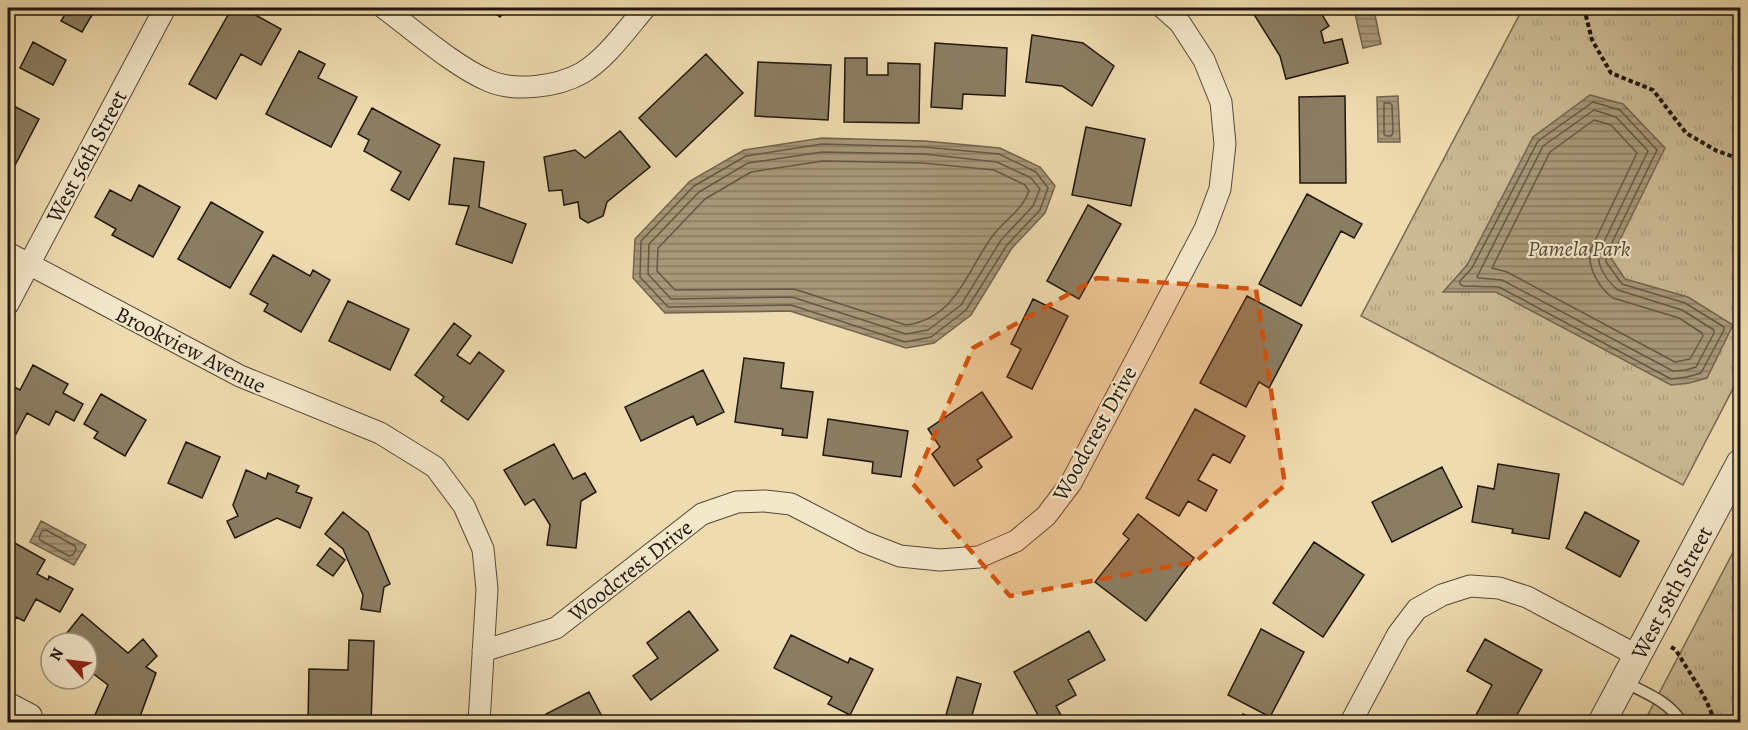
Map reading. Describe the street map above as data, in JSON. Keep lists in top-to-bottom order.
{
  "streets": {
    "street": [
      "West 56th Street",
      "Brookview Avenue",
      "Woodcrest Drive",
      "West 58th Street"
    ]
  },
  "crossings": [
    ["West 56th Street", "Brookview Avenue"],
    ["Brookview Avenue", "Woodcrest Drive"]
  ],
  "parks": ["Pamela Park"],
  "north": "top left"
}
